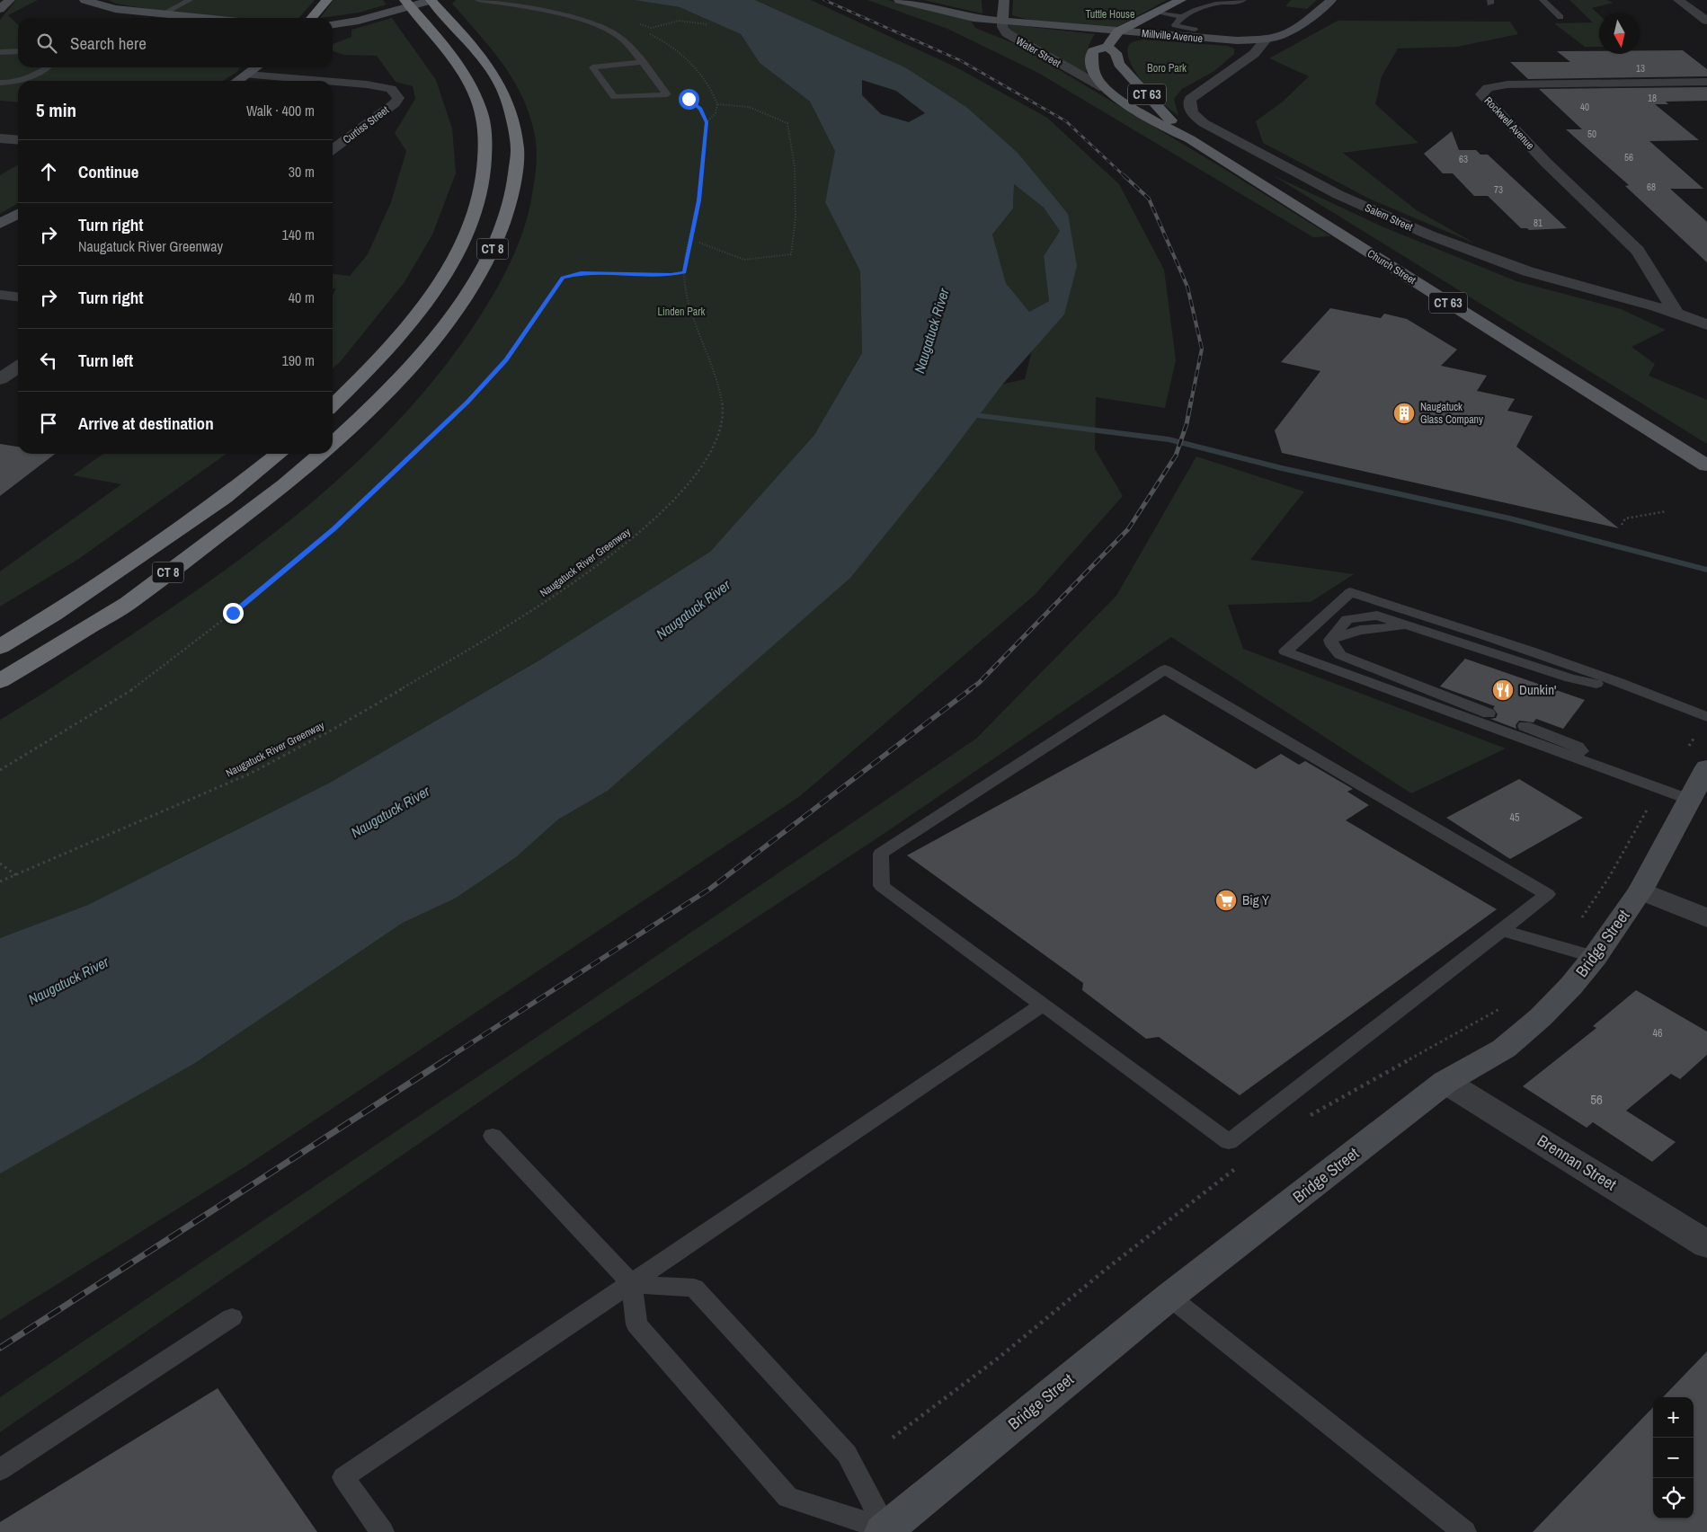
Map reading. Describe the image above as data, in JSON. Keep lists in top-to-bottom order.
{
  "streets": {
    "highway": ["CT 8"],
    "main road": [
      "Millville Avenue",
      "CT 63",
      "Church Street",
      "Bridge Street"
    ],
    "street": [
      "Water Street",
      "Rockwell Avenue",
      "Curtiss Street",
      "Salem Street",
      "Brennan Street"
    ],
    "path": ["Naugatuck River Greenway"]
  },
  "crossings": [
    ["Millville Avenue", "Water Street"],
    ["Millville Avenue", "Salem Street"],
    ["Water Street", "Church Street"],
    ["Rockwell Avenue", "Salem Street"],
    ["Bridge Street", "Brennan Street"]
  ],
  "water": ["Naugatuck River"],
  "parks": ["Tuttle House", "Boro Park", "Linden Park"],
  "places": {
    "building": ["Naugatuck Glass Company"],
    "restaurant": ["Dunkin'"],
    "supermarket": ["Big Y"]
  },
  "house_numbers": [
    "13",
    "18",
    "40",
    "50",
    "56",
    "63",
    "68",
    "73",
    "81",
    "45",
    "46",
    "56"
  ],
  "north": "bottom",
  "page": {
    "search": "Search here",
    "heading": ["5 min", "Walk · 400 m"],
    "list": [
      ["Continue", "30 m"],
      ["Turn right", "Naugatuck River Greenway", "140 m"],
      ["Turn right", "40 m"],
      ["Turn left", "190 m"],
      "Arrive at destination"
    ],
    "map_buttons": ["+", "−"]
  }
}
